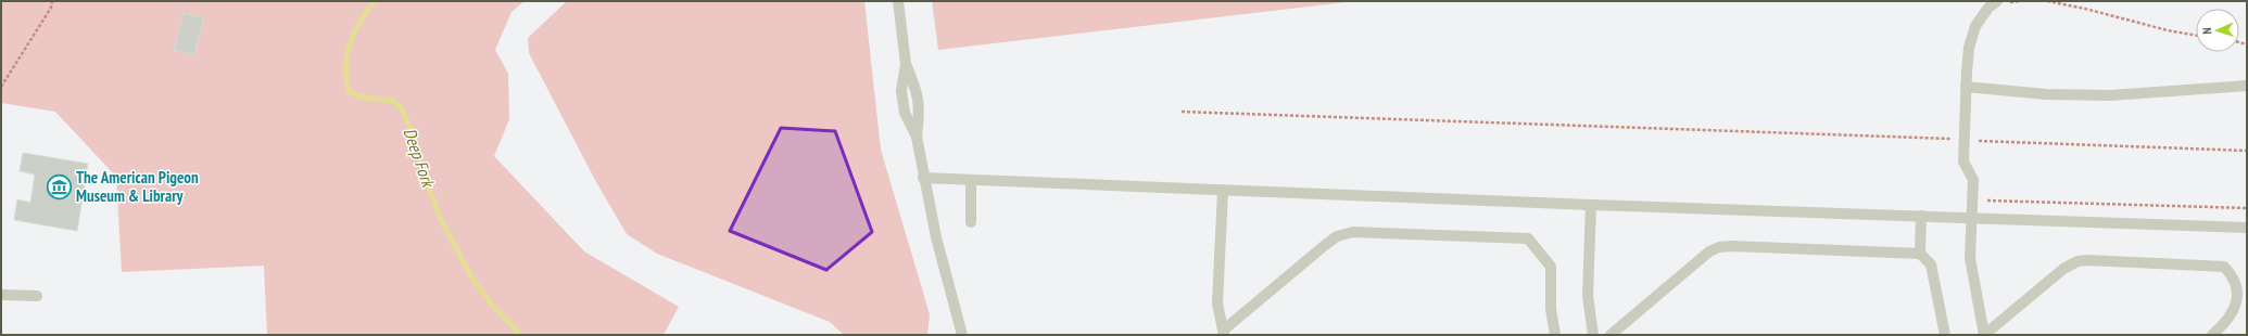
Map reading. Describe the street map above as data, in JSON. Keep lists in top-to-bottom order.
{
  "water": ["Deep Fork"],
  "places": {
    "museum": ["The American Pigeon Museum & Library"]
  },
  "north": "left"
}
